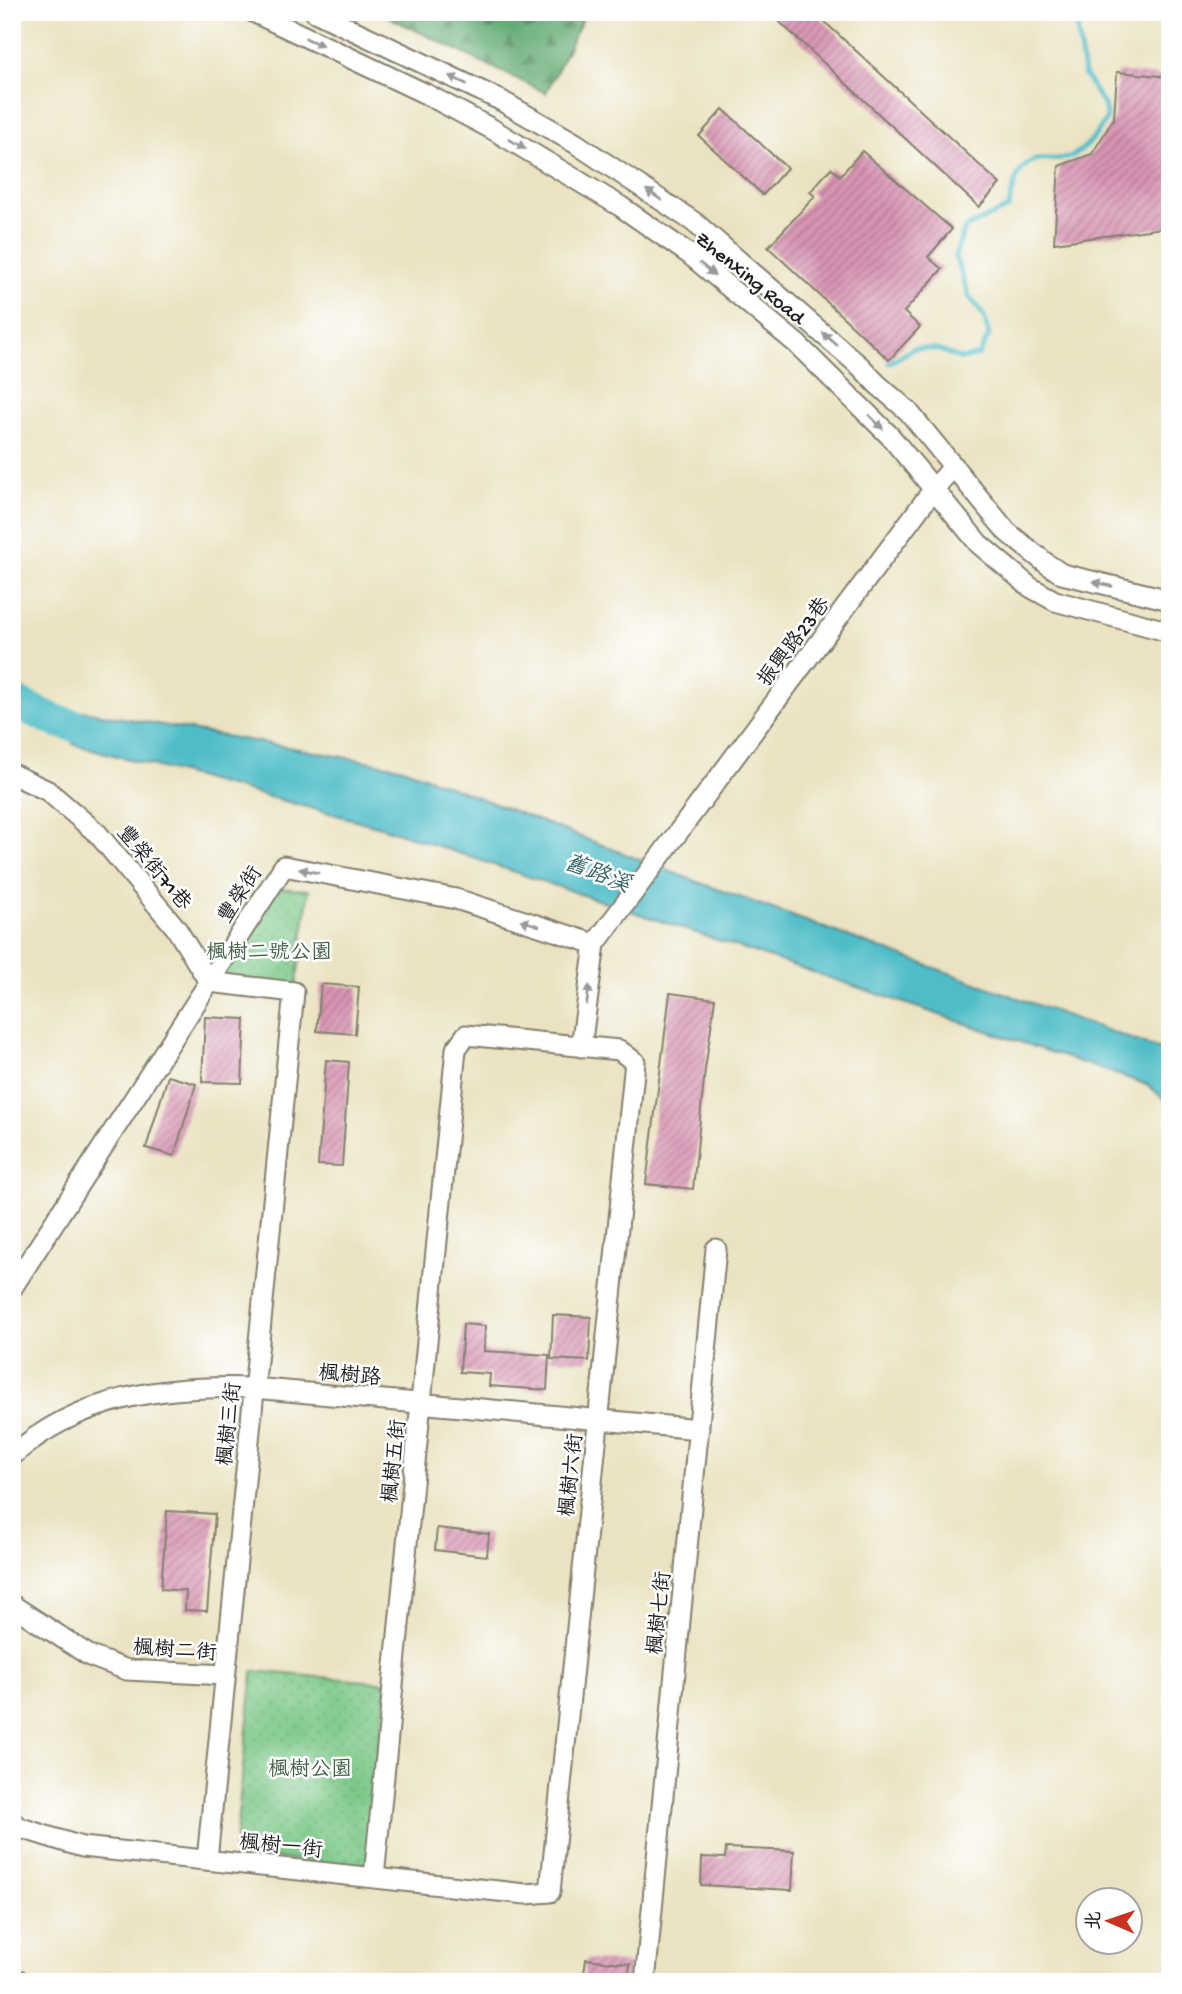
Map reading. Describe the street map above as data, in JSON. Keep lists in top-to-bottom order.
{
  "streets": {
    "street": [
      "Zhenxing Road",
      "振興路23巷",
      "豐榮街71巷",
      "豐榮街",
      "楓樹路",
      "楓樹三街",
      "楓樹五街",
      "楓樹六街",
      "楓樹七街",
      "楓樹二街",
      "楓樹一街"
    ]
  },
  "crossings": [
    ["Zhenxing Road", "振興路23巷"],
    ["振興路23巷", "豐榮街"],
    ["豐榮街71巷", "豐榮街"],
    ["豐榮街71巷", "楓樹三街"],
    ["豐榮街", "楓樹三街"],
    ["楓樹路", "楓樹三街"],
    ["楓樹路", "楓樹五街"],
    ["楓樹路", "楓樹六街"],
    ["楓樹路", "楓樹七街"],
    ["楓樹三街", "楓樹二街"],
    ["楓樹三街", "楓樹一街"],
    ["楓樹五街", "楓樹六街"],
    ["楓樹五街", "楓樹一街"],
    ["楓樹六街", "楓樹一街"]
  ],
  "one_way": ["豐榮街"],
  "water": ["舊路溪"],
  "parks": ["楓樹二號公園", "楓樹公園"],
  "north": "left"
}
